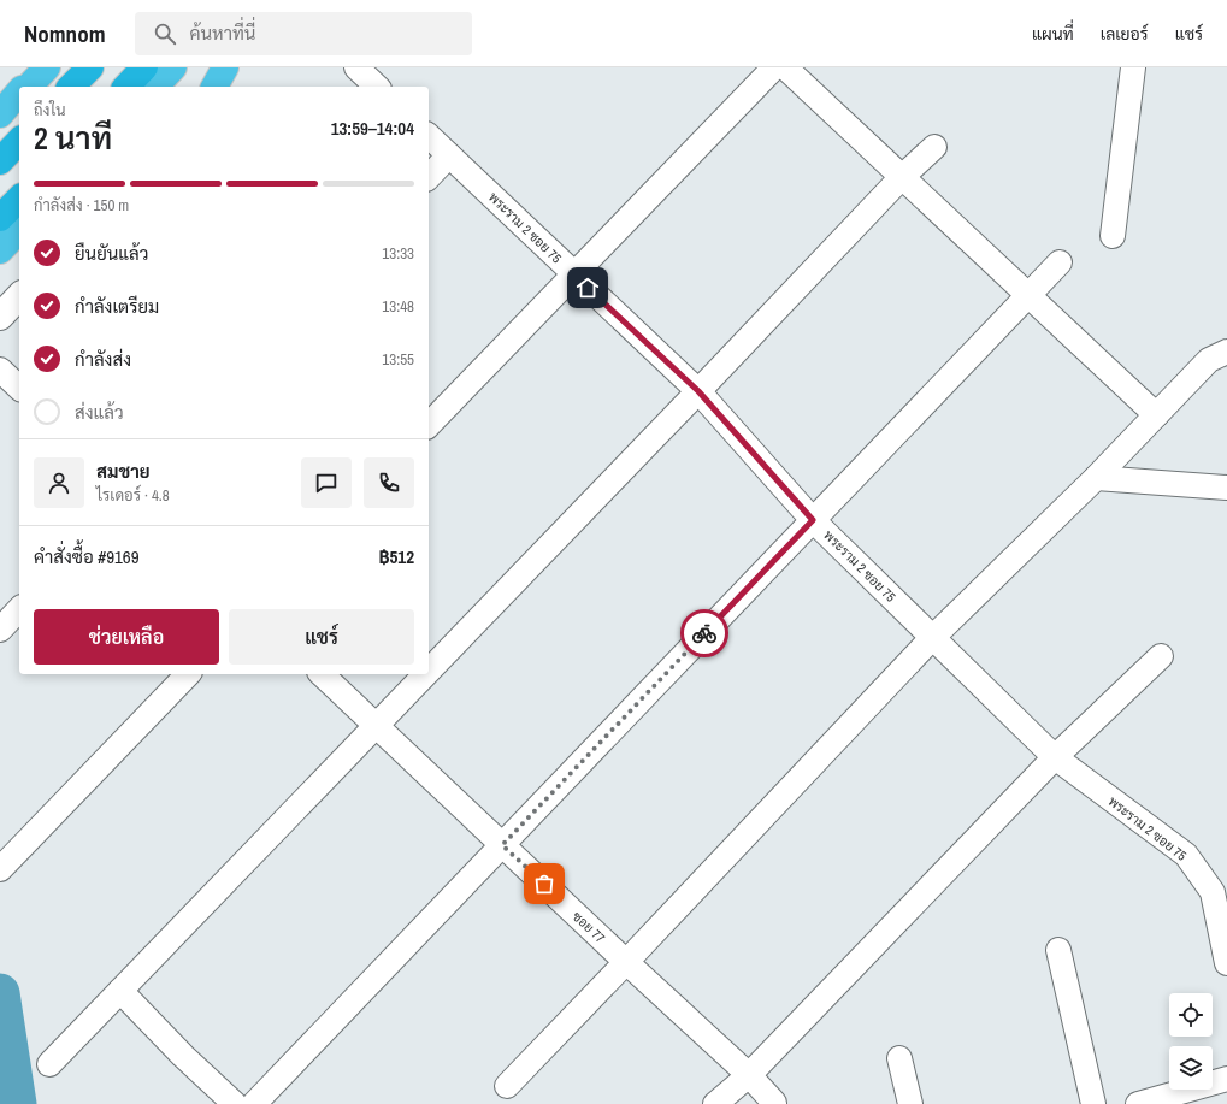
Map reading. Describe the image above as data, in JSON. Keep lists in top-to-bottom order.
{
  "streets": {
    "street": ["พระราม 2 ซอย 75", "ซอย 77"]
  },
  "page": {
    "header": "Nomnom",
    "search": "ค้นหาที่นี่",
    "nav": ["แผนที่", "เลเยอร์", "แชร์"],
    "heading": ["2 นาที", "ถึงใน", "13:59–14:04"],
    "panel": [
      "สมชาย",
      "ไรเดอร์ · 4.8",
      "คำสั่งซื้อ #9169",
      "฿512"
    ],
    "bar": "กำลังส่ง · 150 m",
    "list": [
      ["ยืนยันแล้ว", "13:33"],
      ["กำลังเตรียม", "13:48"],
      ["กำลังส่ง", "13:55"],
      "ส่งแล้ว"
    ],
    "buttons": ["ช่วยเหลือ", "แชร์"]
  }
}
